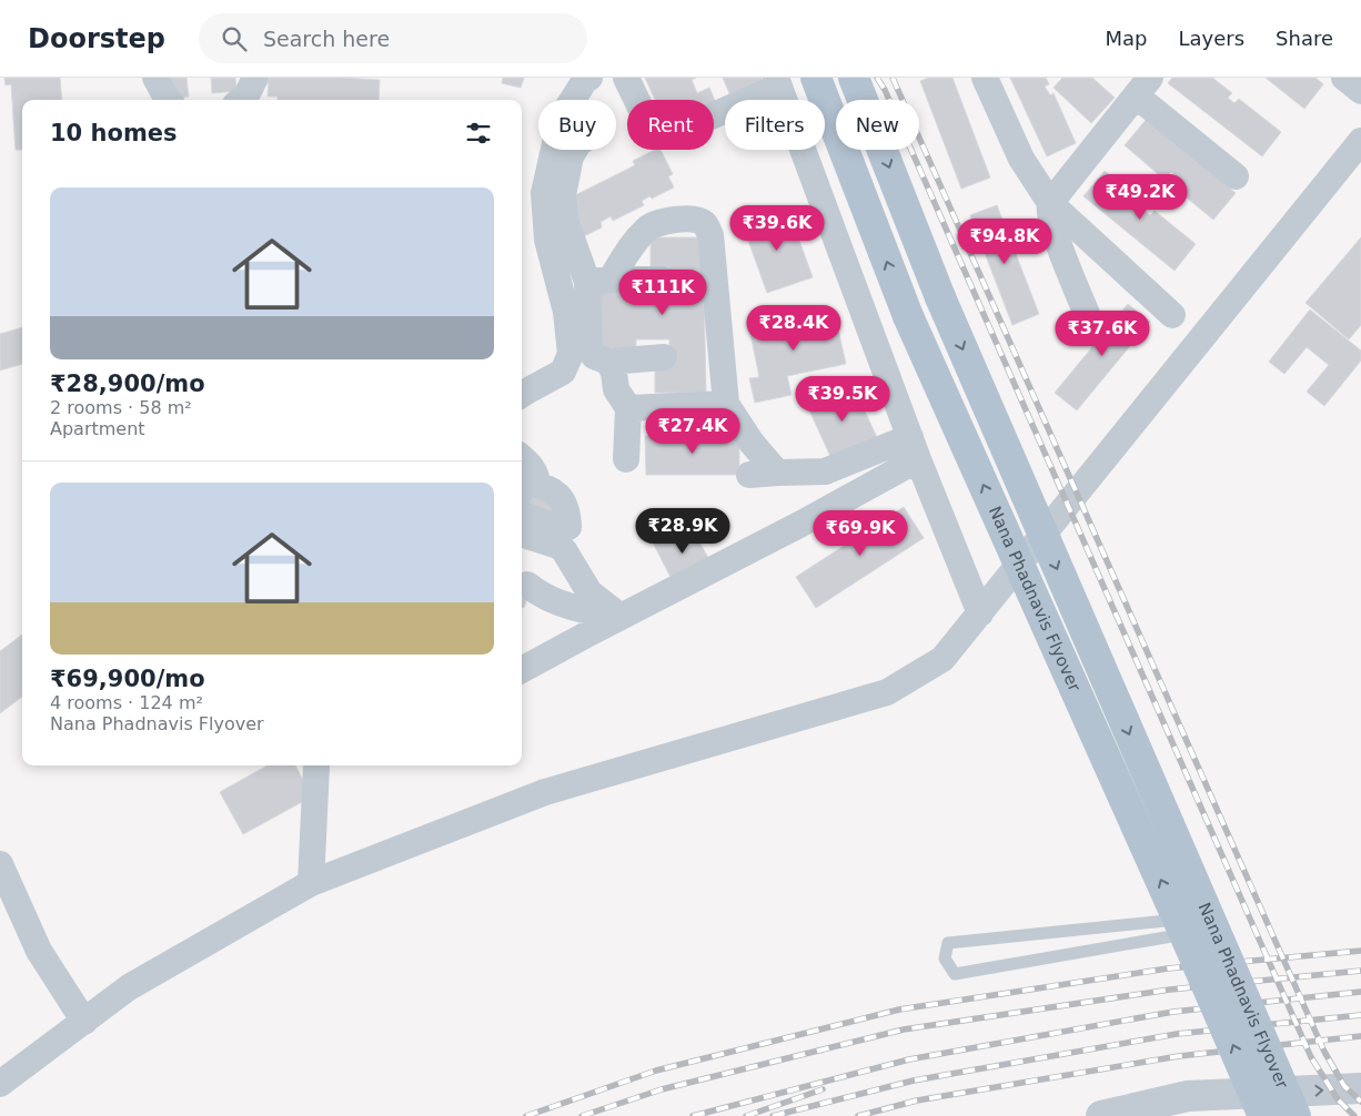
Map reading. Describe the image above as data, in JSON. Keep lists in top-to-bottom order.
{
  "streets": {
    "main road": ["Nana Phadnavis Flyover"]
  },
  "page": {
    "header": "Doorstep",
    "search": "Search here",
    "nav": ["Map", "Layers", "Share"],
    "chip": [
      "Buy",
      "Rent",
      "Filters",
      "New"
    ],
    "heading": "10 homes",
    "list": [
      {
        "name": "₹28,900/mo",
        "note": "2 rooms · 58 m² · Apartment"
      },
      {
        "name": "₹69,900/mo",
        "note": "4 rooms · 124 m² · Nana Phadnavis Flyover"
      }
    ],
    "price": [
      "₹49.2K",
      "₹39.6K",
      "₹94.8K",
      "₹111K",
      "₹28.4K",
      "₹37.6K",
      "₹39.5K",
      "₹27.4K",
      "₹28.9K",
      "₹69.9K"
    ]
  }
}
